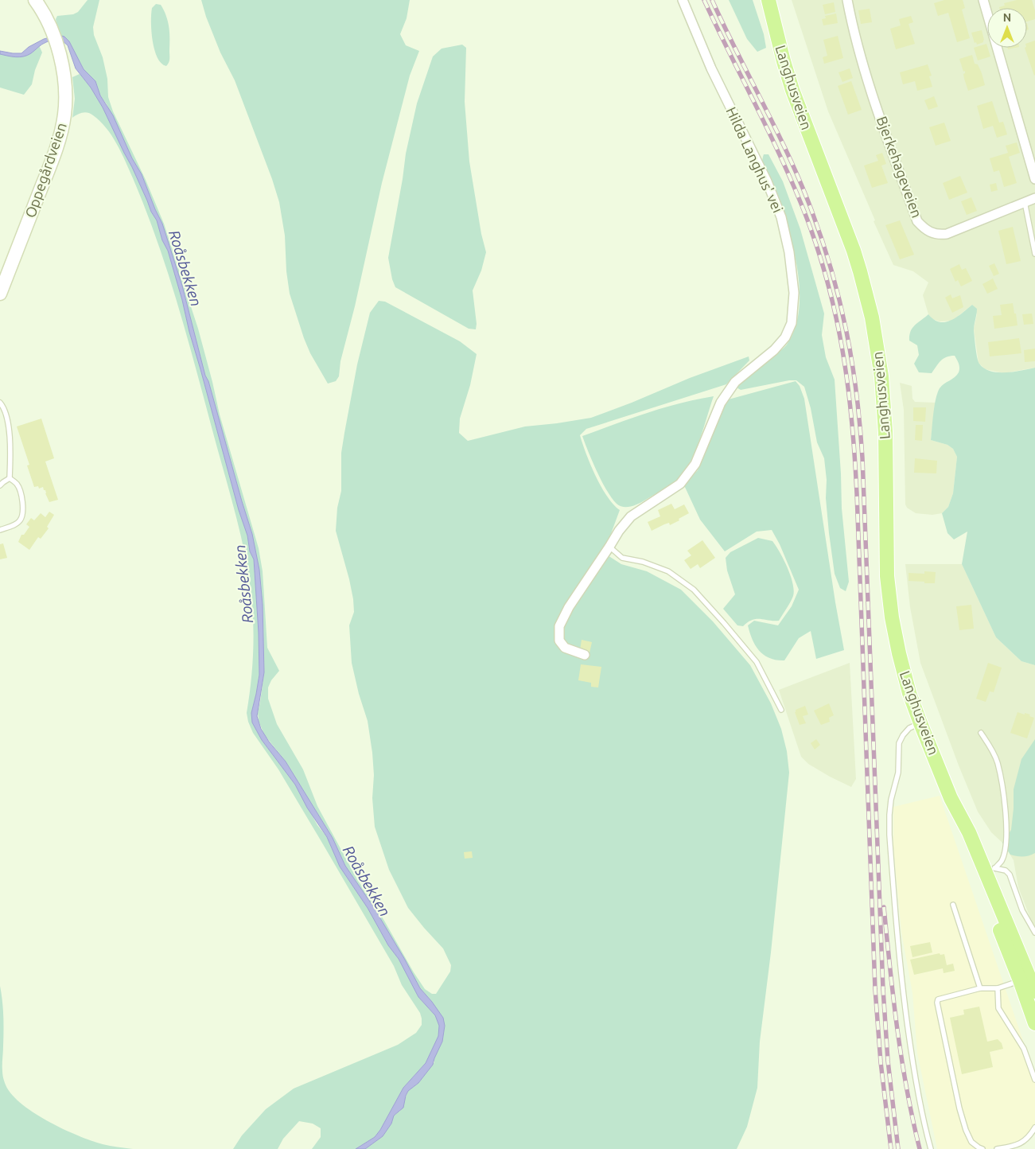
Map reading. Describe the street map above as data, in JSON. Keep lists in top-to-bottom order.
{
  "streets": {
    "main road": ["Langhusveien", "Oppegårdveien"],
    "street": ["Hilda Langhus' vei", "Bjerkehageveien"]
  },
  "water": ["Roåsbekken"],
  "north": "top"
}
